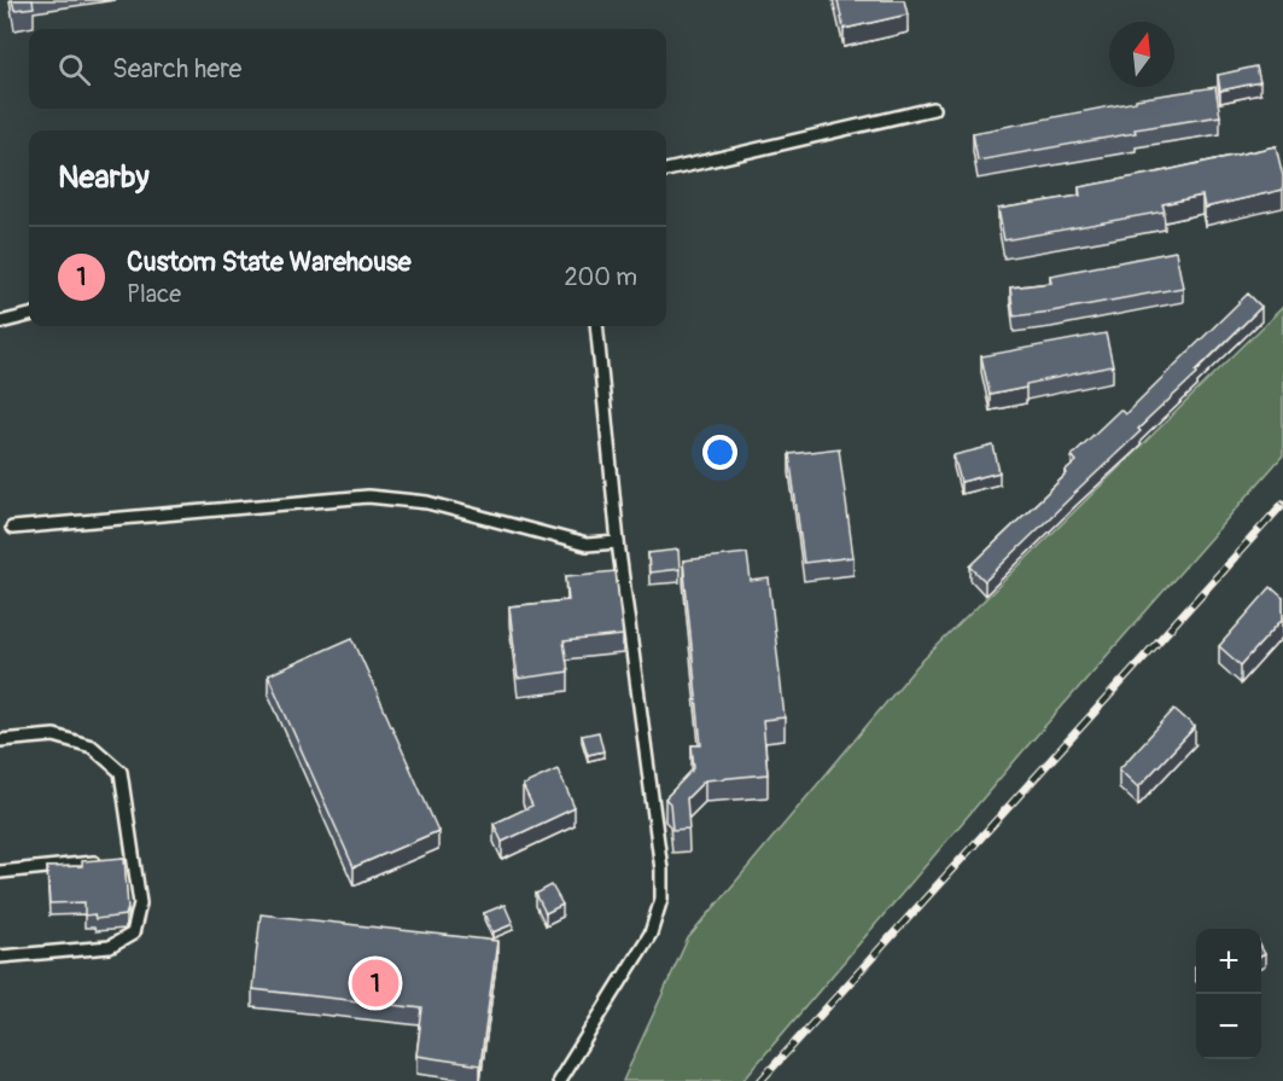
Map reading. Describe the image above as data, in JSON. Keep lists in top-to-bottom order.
{
  "north": "top",
  "page": {
    "search": "Search here",
    "heading": "Nearby",
    "list": [
      {
        "mark": "1",
        "name": "Custom State Warehouse",
        "note": "Place",
        "value": "200 m"
      }
    ],
    "map_buttons": ["+", "−"],
    "pins": "1"
  }
}
